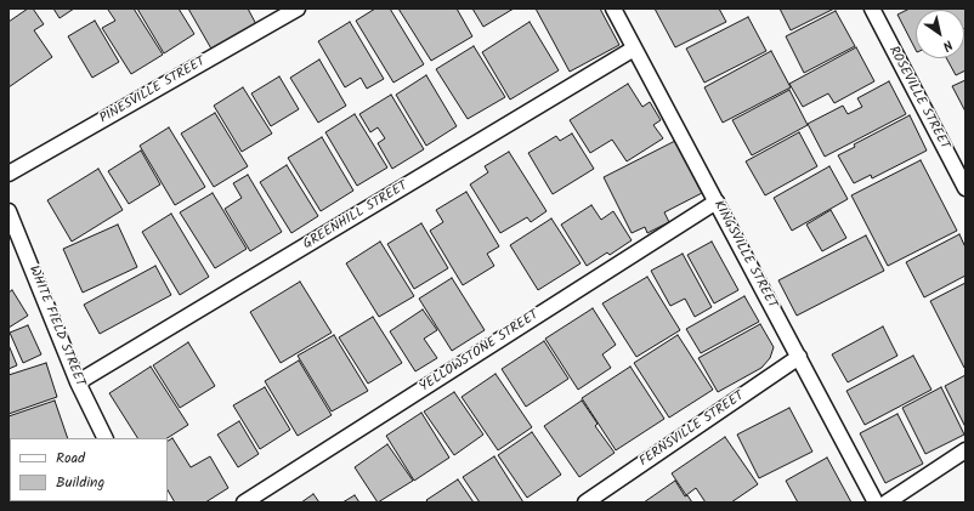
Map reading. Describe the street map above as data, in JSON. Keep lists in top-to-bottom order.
{
  "streets": {
    "street": [
      "PINESVILLE STREET",
      "ROSEVILLE STREET",
      "GREENHILL STREET",
      "KINGSVILLE STREET",
      "WHITE FIELD STREET",
      "YELLOWSTONE STREET",
      "FERNSVILLE STREET"
    ]
  },
  "crossings": [
    ["GREENHILL STREET", "KINGSVILLE STREET"],
    ["GREENHILL STREET", "WHITE FIELD STREET"],
    ["KINGSVILLE STREET", "YELLOWSTONE STREET"],
    ["KINGSVILLE STREET", "FERNSVILLE STREET"]
  ],
  "legend": ["Road", "Building"],
  "north": "bottom right"
}
